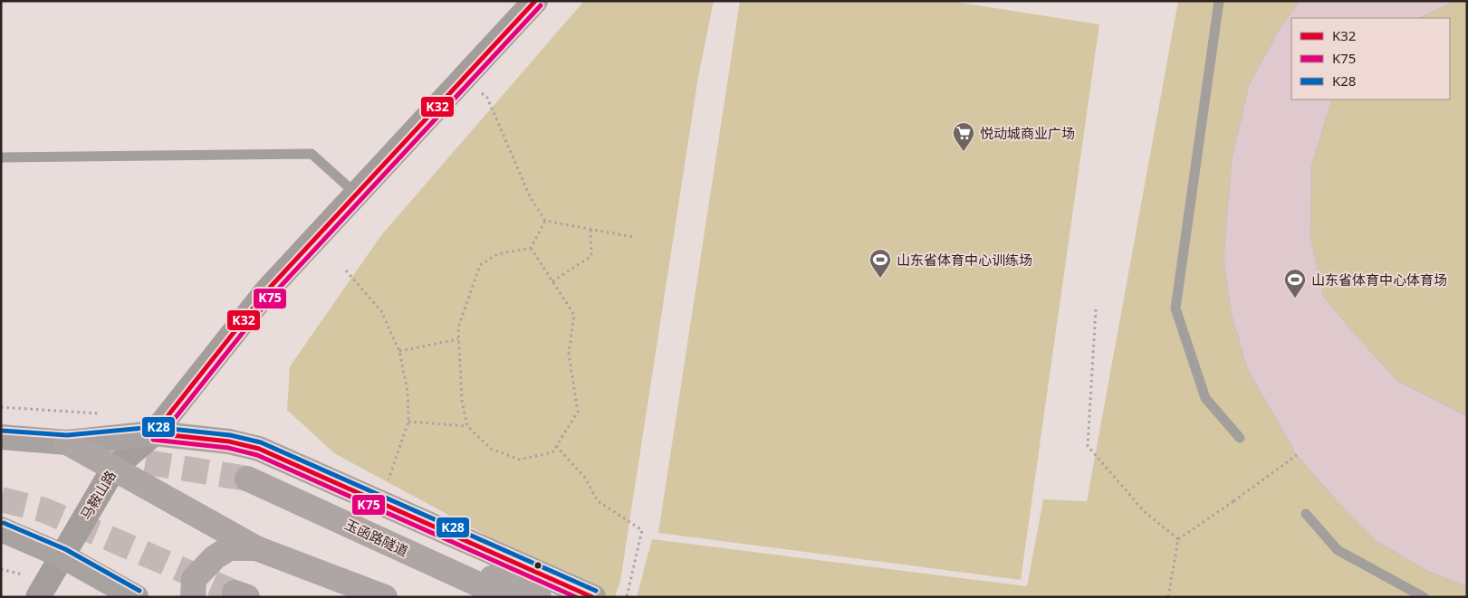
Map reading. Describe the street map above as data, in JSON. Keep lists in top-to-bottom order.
{
  "streets": {
    "highway": ["玉函路隧道"],
    "main road": ["马鞍山路"]
  },
  "places": {
    "supermarket": ["悦动城商业广场"],
    "sports": ["山东省体育中心训练场", "山东省体育中心体育场"]
  },
  "lines": ["transit line K32", "transit line K75", "transit line K28"],
  "legend": ["K32", "K75", "K28"]
}
